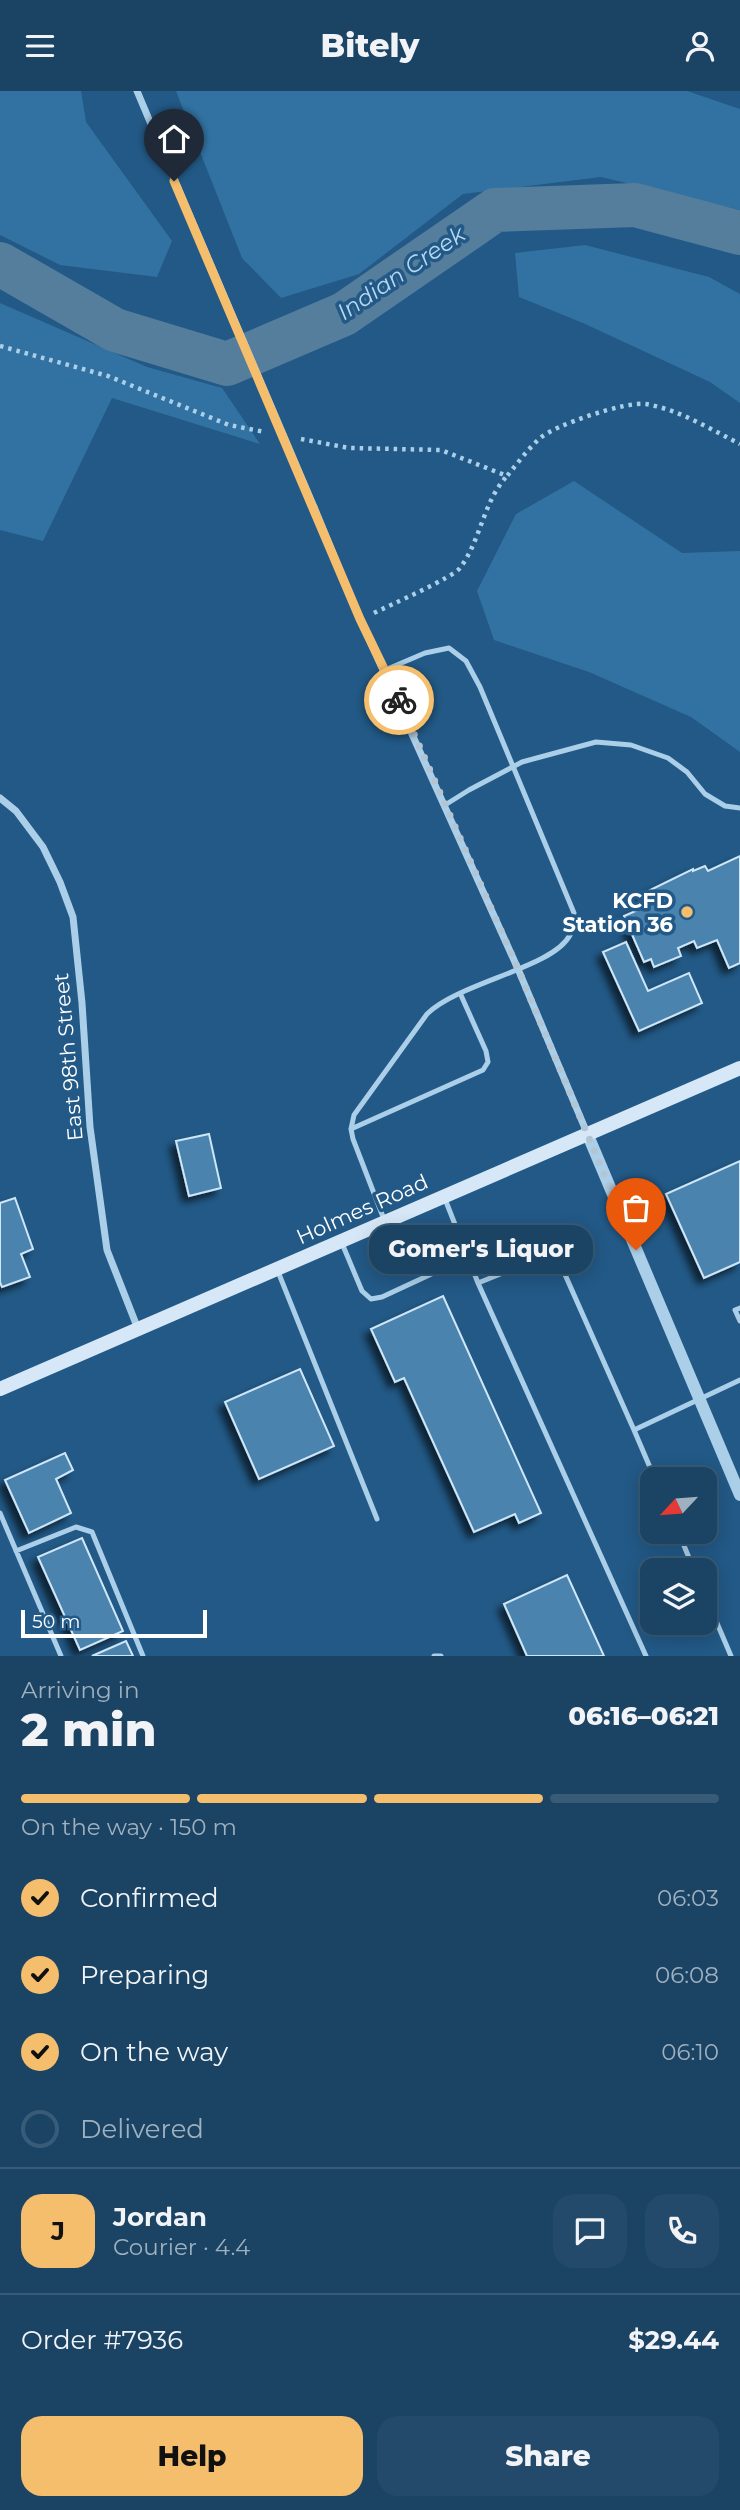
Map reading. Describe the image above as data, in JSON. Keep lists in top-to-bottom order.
{
  "streets": {
    "main road": ["Holmes Road"],
    "street": ["East 98th Street"]
  },
  "crossings": [
    ["East 98th Street", "Holmes Road"]
  ],
  "water": ["Indian Creek"],
  "places": ["KCFD Station 36", "Gomer's Liquor"],
  "scale_bar": "50 m",
  "north": "bottom left",
  "page": {
    "header": "Bitely",
    "bubble": "Gomer's Liquor",
    "scale": "50 m",
    "heading": ["2 min", "Arriving in", "06:16–06:21"],
    "panel": [
      "Jordan",
      "Courier · 4.4",
      "Order #7936",
      "$29.44"
    ],
    "bar": "On the way · 150 m",
    "list": [
      ["Confirmed", "06:03"],
      ["Preparing", "06:08"],
      ["On the way", "06:10"],
      "Delivered"
    ],
    "round": "J",
    "buttons": ["Help", "Share"]
  }
}
